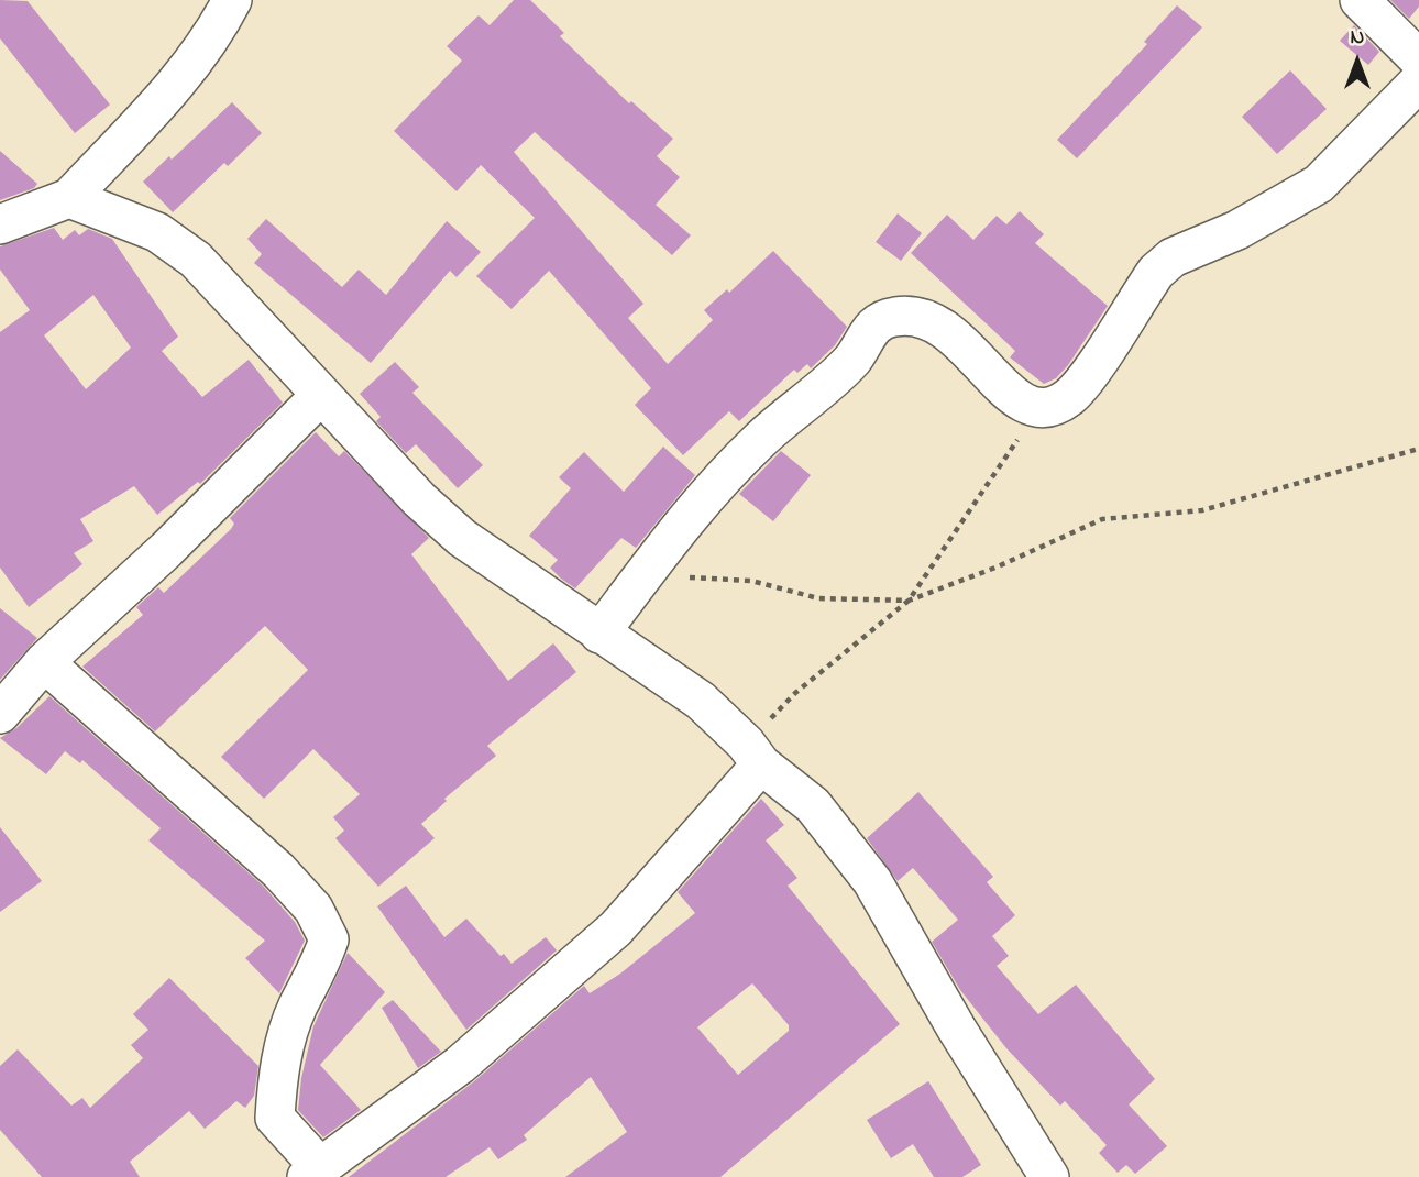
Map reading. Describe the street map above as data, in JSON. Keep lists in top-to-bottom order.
{
  "north": "top"
}
